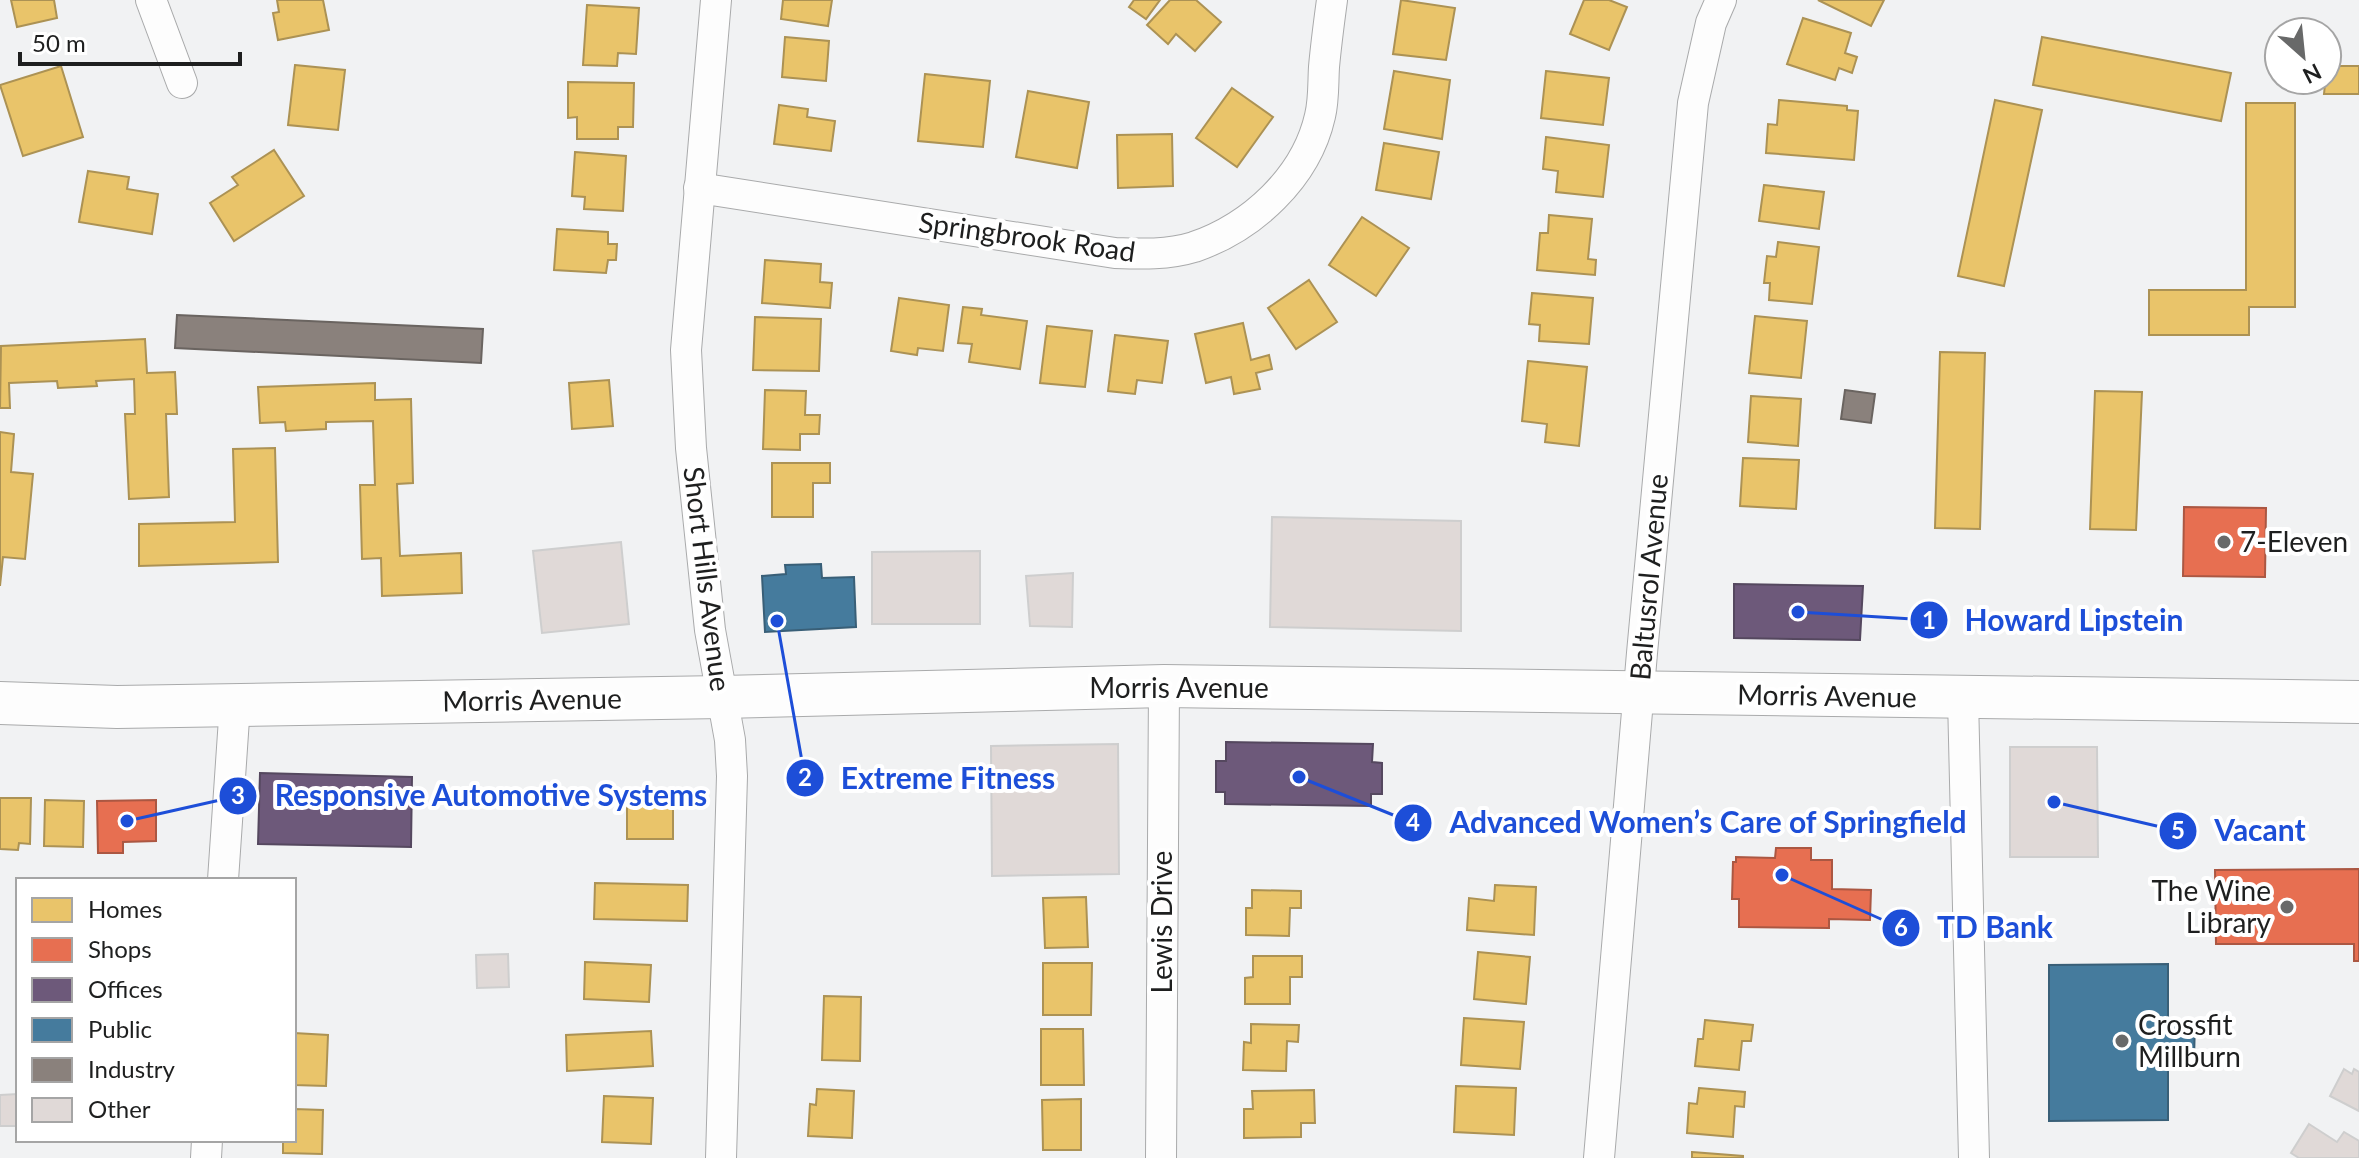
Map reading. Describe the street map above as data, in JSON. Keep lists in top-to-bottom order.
{
  "streets": {
    "main road": ["Morris Avenue"],
    "street": [
      "Springbrook Road",
      "Baltusrol Avenue",
      "Short Hills Avenue",
      "Lewis Drive"
    ]
  },
  "crossings": [
    ["Springbrook Road", "Short Hills Avenue"],
    ["Baltusrol Avenue", "Morris Avenue"],
    ["Short Hills Avenue", "Morris Avenue"],
    ["Morris Avenue", "Lewis Drive"]
  ],
  "places": [
    "7-Eleven",
    "Howard Lipstein",
    "Extreme Fitness",
    "Advanced Women’s Care of Springfield",
    "Vacant",
    "Responsive Automotive Systems",
    "TD Bank",
    "The Wine Library",
    "Crossfit Millburn"
  ],
  "legend": [
    "Homes",
    "Shops",
    "Offices",
    "Public",
    "Industry",
    "Other"
  ],
  "scale_bar": "50 m",
  "north": "bottom right"
}
